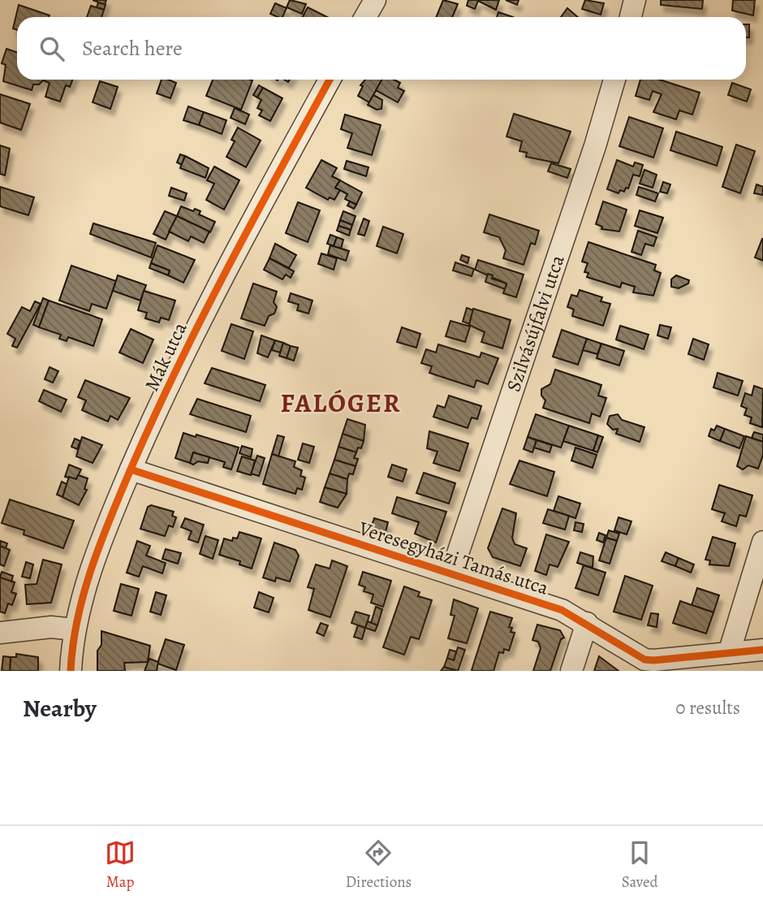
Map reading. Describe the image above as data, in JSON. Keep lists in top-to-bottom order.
{
  "streets": {
    "street": ["Szilvásújfalvi utca", "Mák utca", "Veresegyházi Tamás utca"]
  },
  "crossings": [
    ["Szilvásújfalvi utca", "Veresegyházi Tamás utca"],
    ["Mák utca", "Veresegyházi Tamás utca"]
  ],
  "districts": ["FALÓGER"],
  "page": {
    "search": "Search here",
    "heading": ["Nearby", "0 results"],
    "nav": ["Map", "Directions", "Saved"]
  }
}
